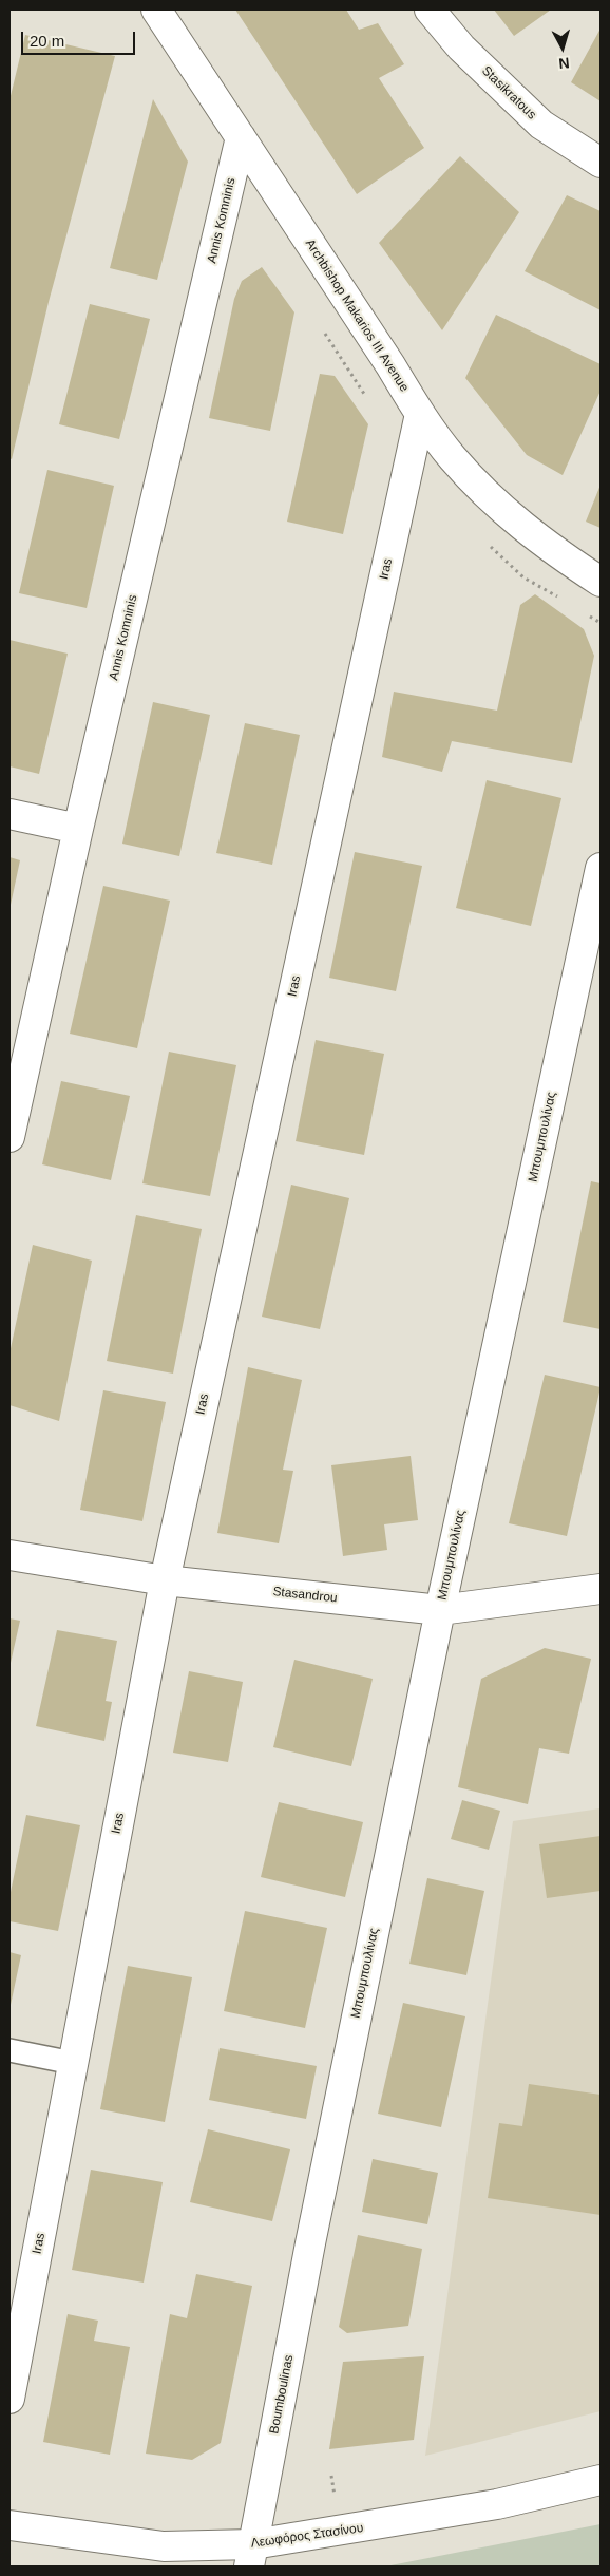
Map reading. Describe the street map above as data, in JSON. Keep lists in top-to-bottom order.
{
  "streets": {
    "street": [
      "Stasikratous",
      "Annis Komninis",
      "Archbishop Makarios III Avenue",
      "Iras",
      "Μπουμπουλίνας",
      "Stasandrou",
      "Boumboulinas",
      "Λεωφόρος Στασίνου"
    ]
  },
  "crossings": [
    ["Annis Komninis", "Archbishop Makarios III Avenue"],
    ["Archbishop Makarios III Avenue", "Iras"],
    ["Iras", "Stasandrou"],
    ["Μπουμπουλίνας", "Stasandrou"],
    ["Μπουμπουλίνας", "Boumboulinas"],
    ["Boumboulinas", "Λεωφόρος Στασίνου"]
  ],
  "scale_bar": "20 m",
  "north": "bottom"
}
